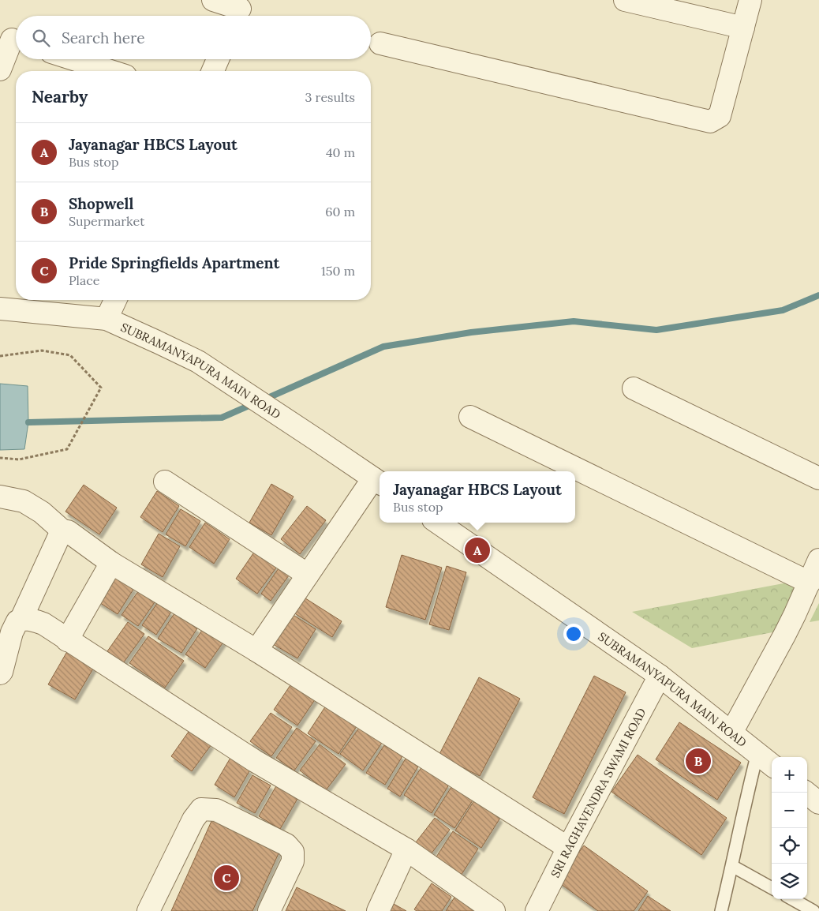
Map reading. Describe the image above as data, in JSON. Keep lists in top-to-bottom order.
{
  "streets": {
    "street": ["SUBRAMANYAPURA MAIN ROAD", "SRI RAGHAVENDRA SWAMI ROAD"]
  },
  "crossings": [
    ["SUBRAMANYAPURA MAIN ROAD", "SRI RAGHAVENDRA SWAMI ROAD"]
  ],
  "page": {
    "search": "Search here",
    "heading": ["Nearby", "3 results"],
    "list": [
      {
        "mark": "A",
        "name": "Jayanagar HBCS Layout",
        "note": "Bus stop",
        "value": "40 m"
      },
      {
        "mark": "B",
        "name": "Shopwell",
        "note": "Supermarket",
        "value": "60 m"
      },
      {
        "mark": "C",
        "name": "Pride Springfields Apartment",
        "note": "Place",
        "value": "150 m"
      }
    ],
    "popup": ["Jayanagar HBCS Layout", "Bus stop"],
    "pins": ["A", "B", "C"],
    "map_buttons": ["+", "−"]
  }
}
